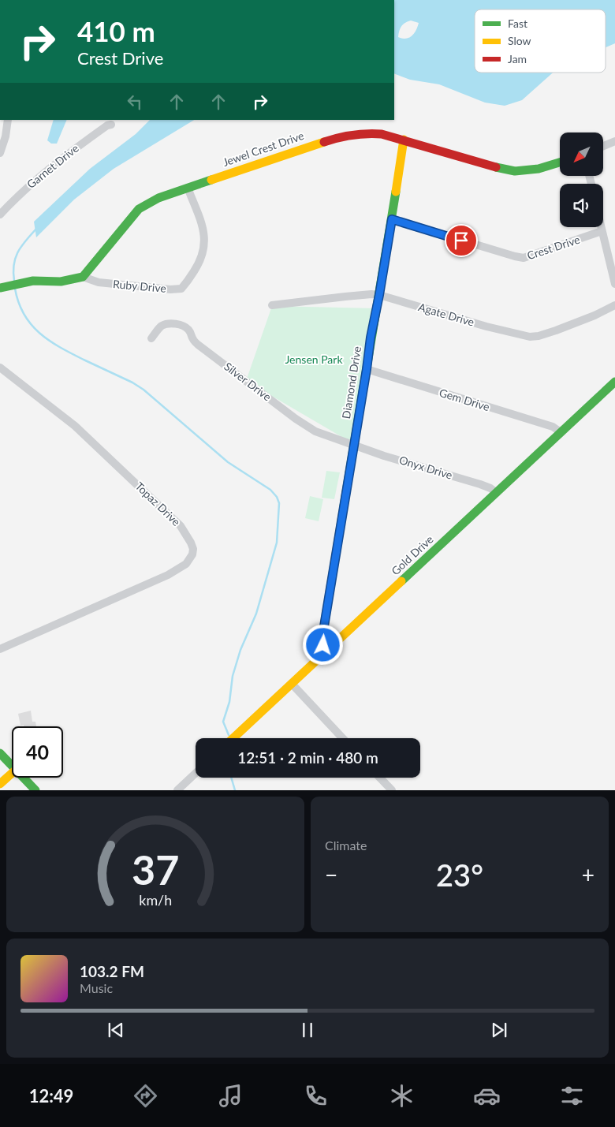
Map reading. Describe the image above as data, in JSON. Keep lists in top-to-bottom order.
{
  "streets": {
    "street": [
      "Jewel Crest Drive",
      "Garnet Drive",
      "Crest Drive",
      "Ruby Drive",
      "Agate Drive",
      "Silver Drive",
      "Diamond Drive",
      "Gem Drive",
      "Onyx Drive",
      "Topaz Drive",
      "Gold Drive"
    ]
  },
  "crossings": [
    ["Jewel Crest Drive", "Ruby Drive"],
    ["Jewel Crest Drive", "Diamond Drive"],
    ["Crest Drive", "Diamond Drive"],
    ["Agate Drive", "Diamond Drive"],
    ["Silver Drive", "Diamond Drive"],
    ["Silver Drive", "Onyx Drive"],
    ["Diamond Drive", "Gem Drive"],
    ["Diamond Drive", "Onyx Drive"],
    ["Diamond Drive", "Gold Drive"],
    ["Gem Drive", "Gold Drive"],
    ["Onyx Drive", "Gold Drive"]
  ],
  "parks": ["Jensen Park"],
  "legend": ["Fast", "Slow", "Jam"],
  "north": "bottom left",
  "page": {
    "turn": ["410 m", "Crest Drive"],
    "limit": "40",
    "trip": "12:51 · 2 min · 480 m",
    "tile": "Climate",
    "heat": ["−", "23°", "+"],
    "song": ["103.2 FM", "Music"],
    "tabs": "12:49",
    "gauge": ["37", "km/h"]
  }
}
